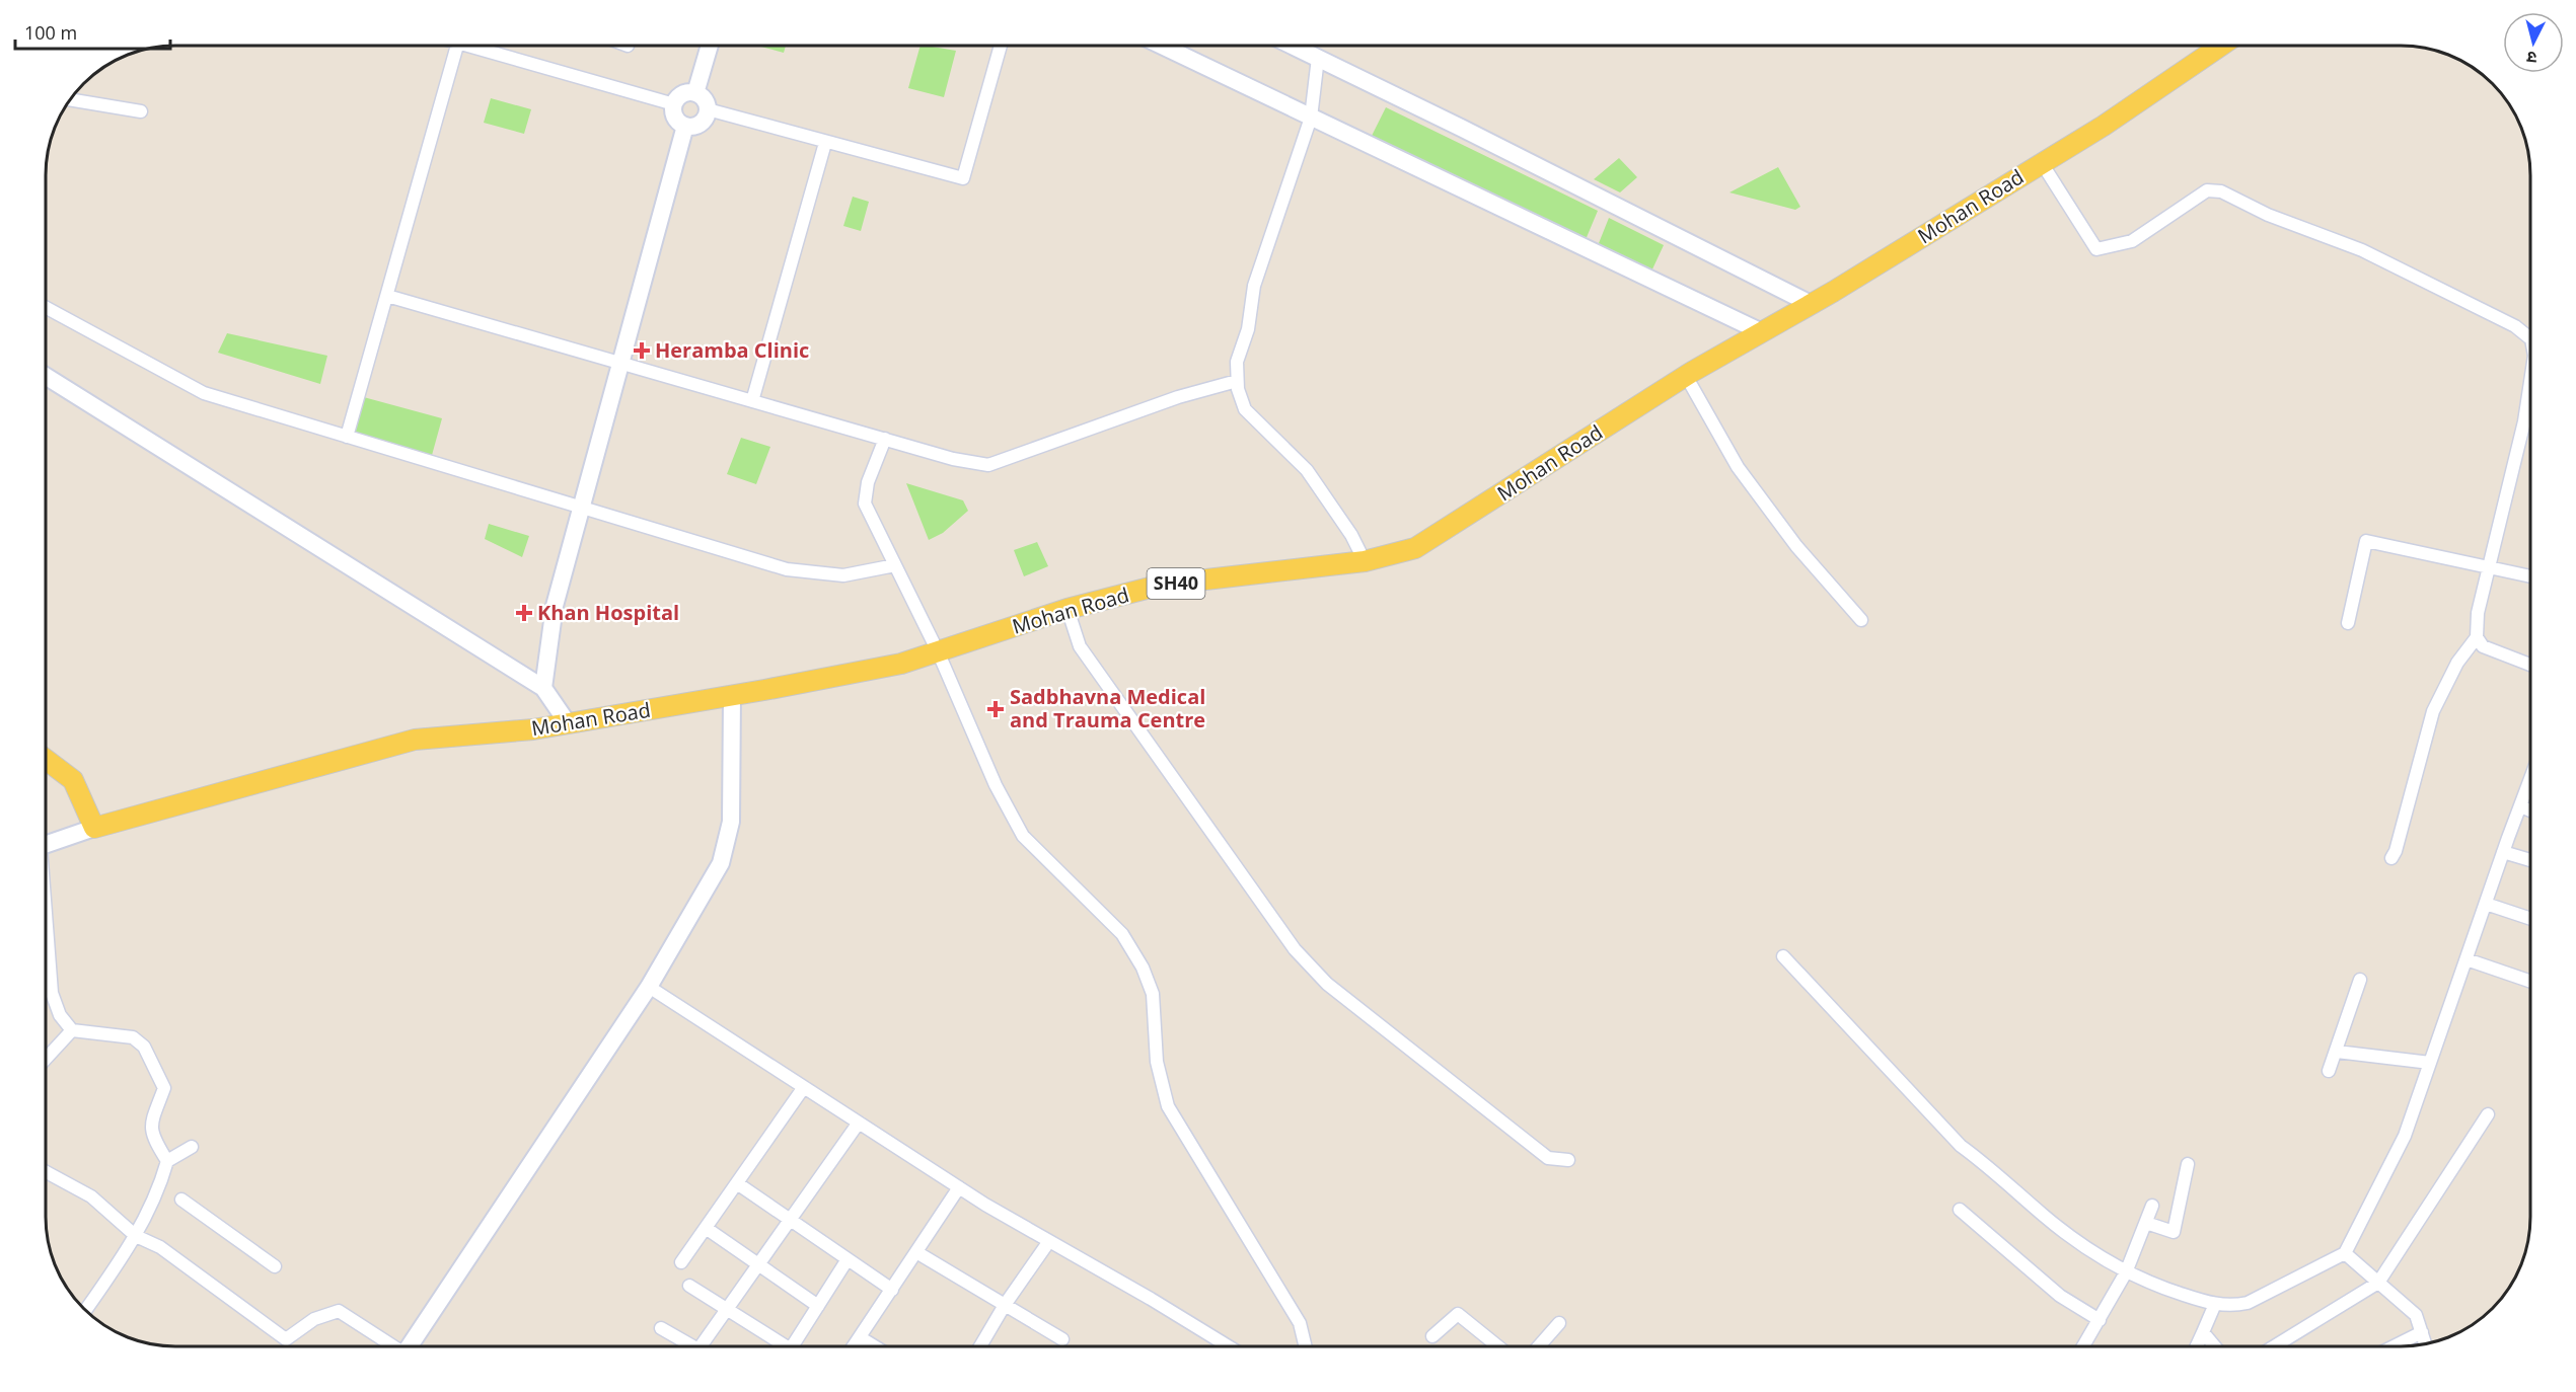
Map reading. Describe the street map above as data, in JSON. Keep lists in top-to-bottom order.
{
  "streets": {
    "main road": ["Mohan Road", "SH40"]
  },
  "places": {
    "health": ["Heramba Clinic", "Khan Hospital", "Sadbhavna Medical and Trauma Centre"]
  },
  "scale_bar": "100 m",
  "north": "bottom"
}
